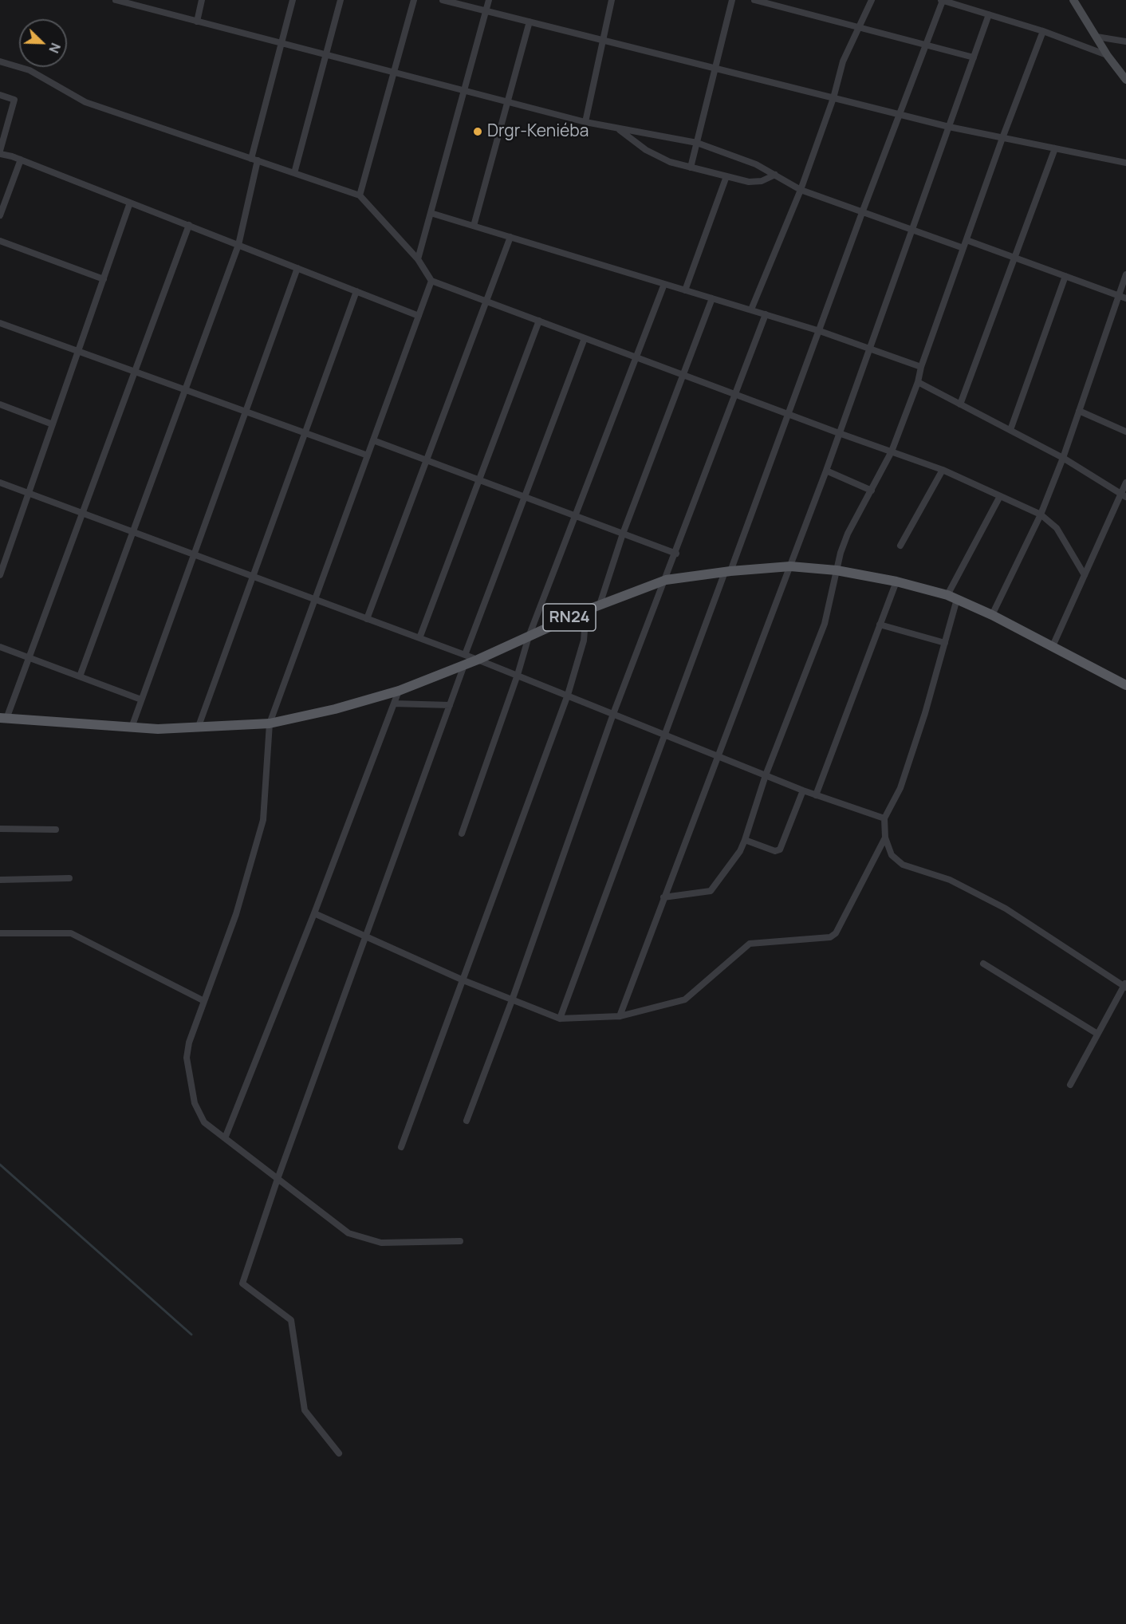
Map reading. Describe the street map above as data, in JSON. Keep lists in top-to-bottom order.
{
  "streets": {
    "main road": ["RN24"]
  },
  "places": ["Drgr-Keniéba"],
  "north": "bottom right"
}
